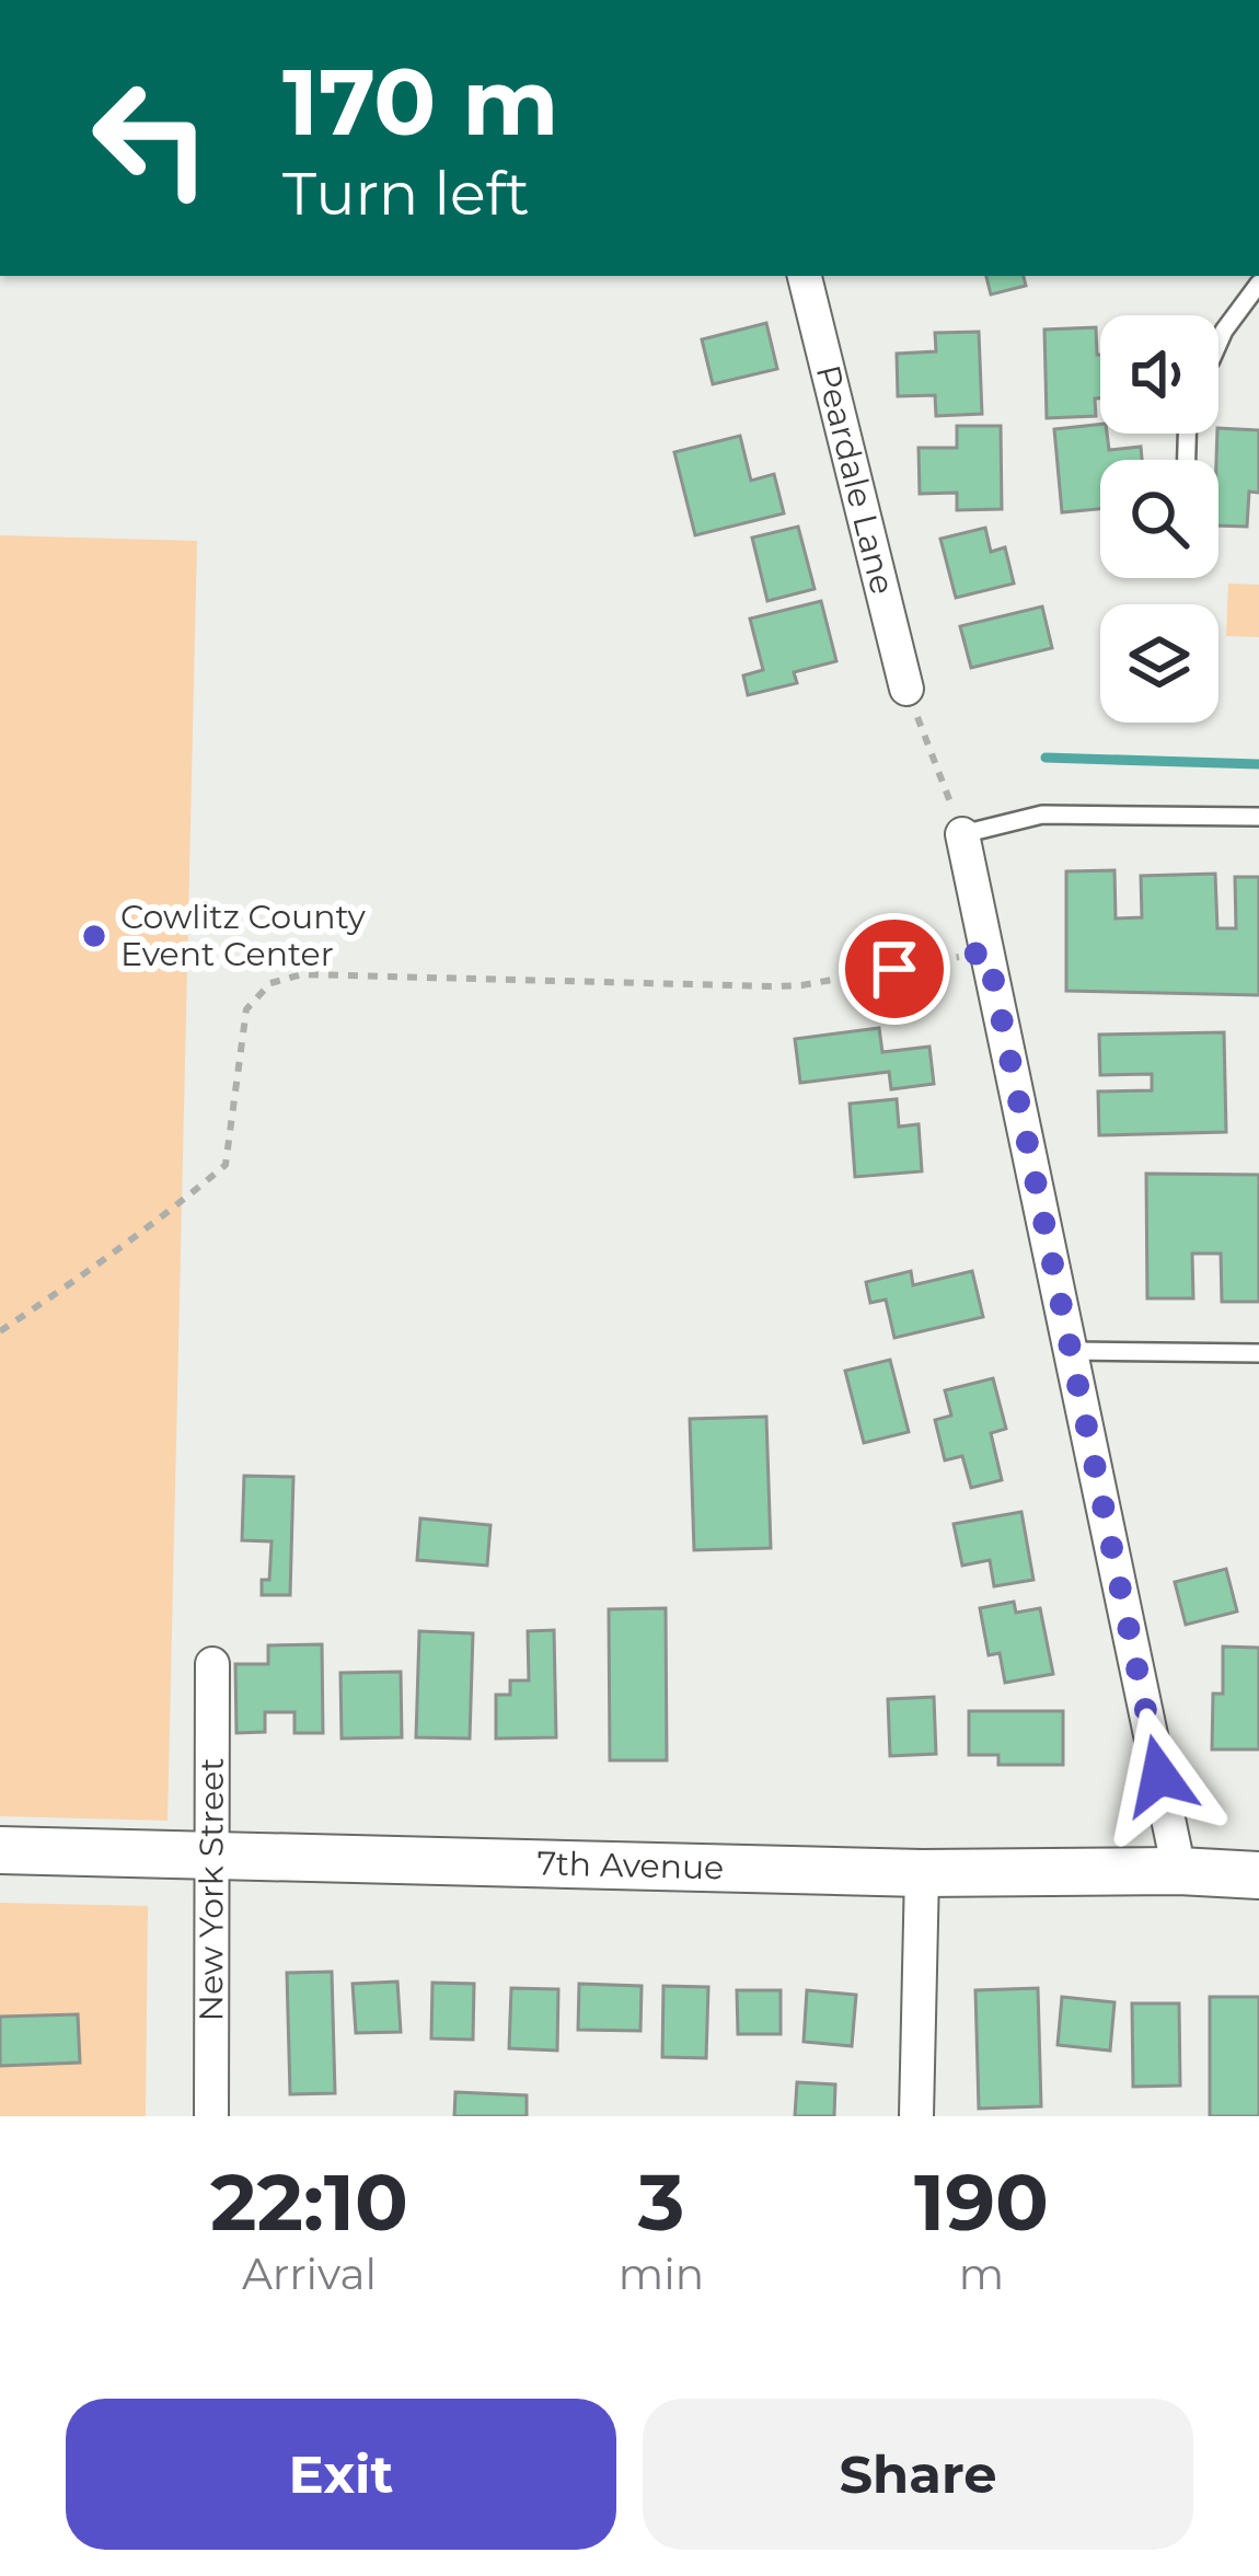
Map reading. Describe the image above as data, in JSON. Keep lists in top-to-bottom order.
{
  "streets": {
    "street": ["Peardale Lane", "7th Avenue", "New York Street"]
  },
  "crossings": [
    ["7th Avenue", "New York Street"]
  ],
  "places": ["Cowlitz County Event Center"],
  "page": {
    "turn": ["170 m", "Turn left"],
    "eta": [
      "22:10",
      "Arrival",
      "3",
      "min",
      "190",
      "m"
    ],
    "buttons": ["Exit", "Share"]
  }
}
